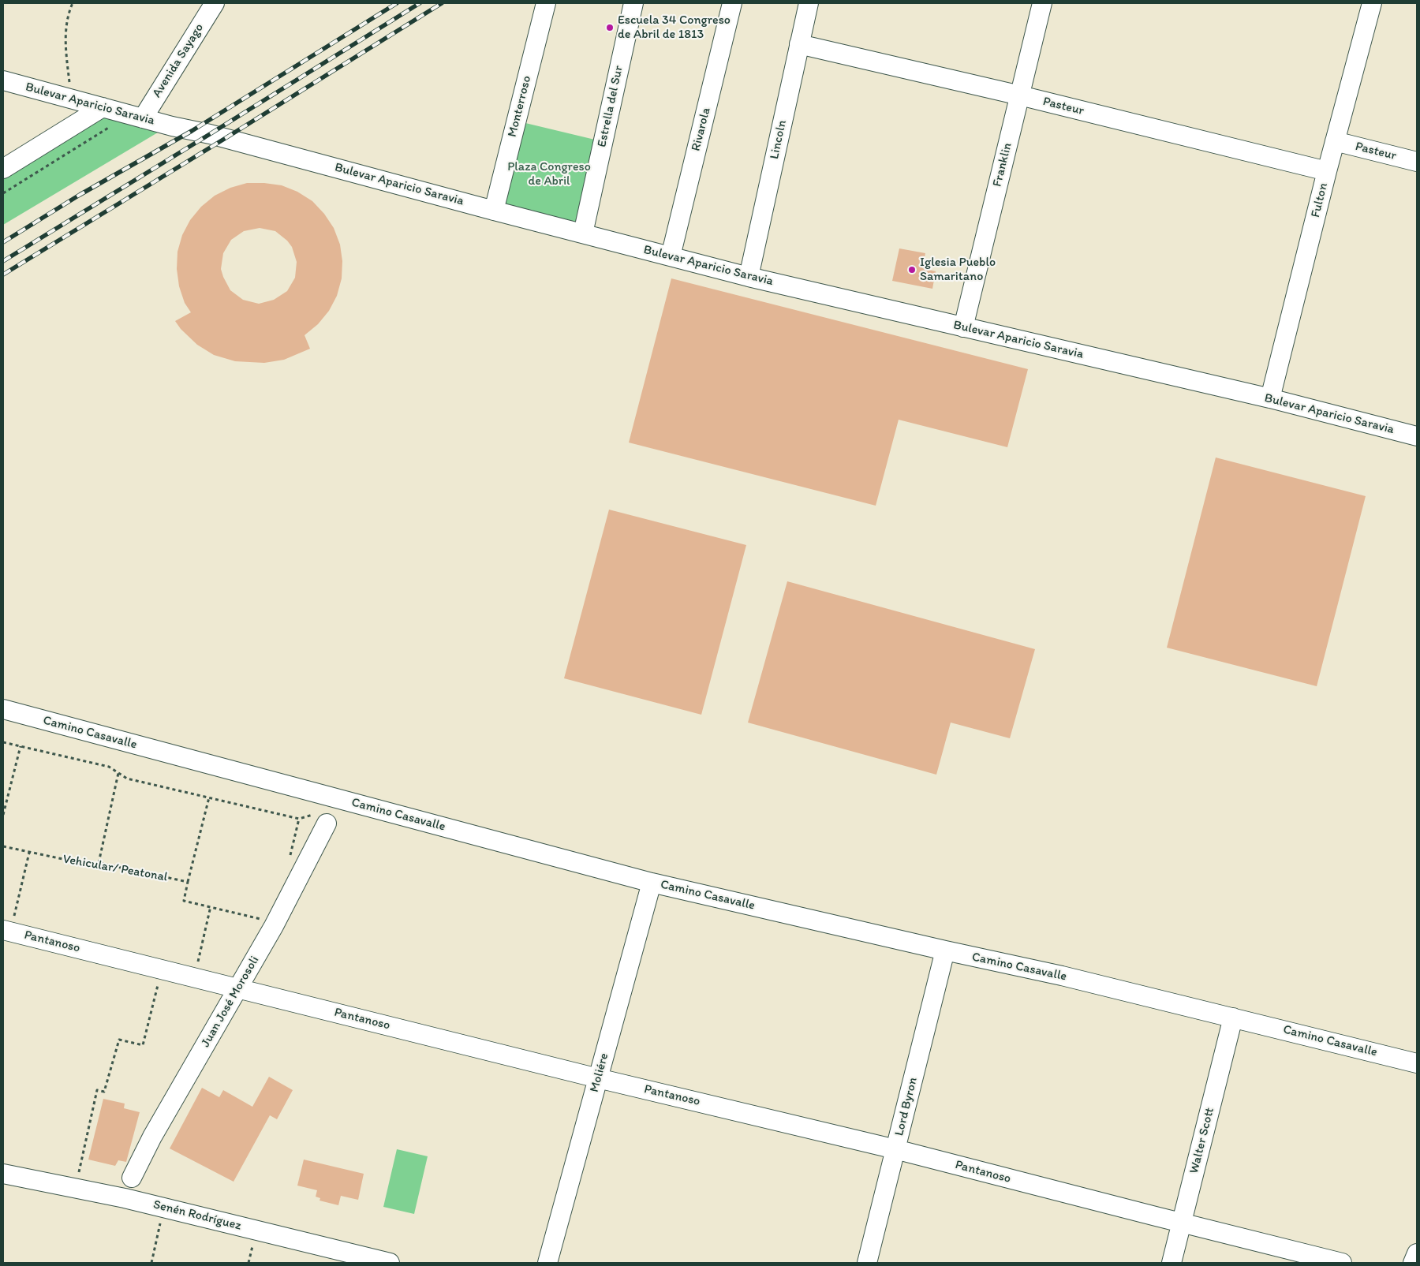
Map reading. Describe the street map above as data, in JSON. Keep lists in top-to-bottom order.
{
  "streets": {
    "street": [
      "Avenida Sayago",
      "Bulevar Aparicio Saravia",
      "Monterroso",
      "Estrella del Sur",
      "Pasteur",
      "Rivarola",
      "Lincoln",
      "Franklin",
      "Fulton",
      "Camino Casavalle",
      "Pantanoso",
      "Juan José Morosoli",
      "Moliére",
      "Lord Byron",
      "Walter Scott",
      "Senén Rodríguez"
    ],
    "path": ["Vehicular/ Peatonal"]
  },
  "crossings": [
    ["Avenida Sayago", "Bulevar Aparicio Saravia"],
    ["Bulevar Aparicio Saravia", "Monterroso"],
    ["Bulevar Aparicio Saravia", "Estrella del Sur"],
    ["Bulevar Aparicio Saravia", "Rivarola"],
    ["Bulevar Aparicio Saravia", "Lincoln"],
    ["Bulevar Aparicio Saravia", "Franklin"],
    ["Bulevar Aparicio Saravia", "Fulton"],
    ["Pasteur", "Lincoln"],
    ["Pasteur", "Franklin"],
    ["Pasteur", "Fulton"],
    ["Camino Casavalle", "Moliére"],
    ["Camino Casavalle", "Lord Byron"],
    ["Camino Casavalle", "Walter Scott"],
    ["Pantanoso", "Juan José Morosoli"],
    ["Pantanoso", "Moliére"],
    ["Pantanoso", "Lord Byron"],
    ["Pantanoso", "Walter Scott"]
  ],
  "parks": ["Plaza Congreso de Abril"],
  "places": ["Escuela 34 Congreso de Abril de 1813", "Iglesia Pueblo Samaritano"]
}
